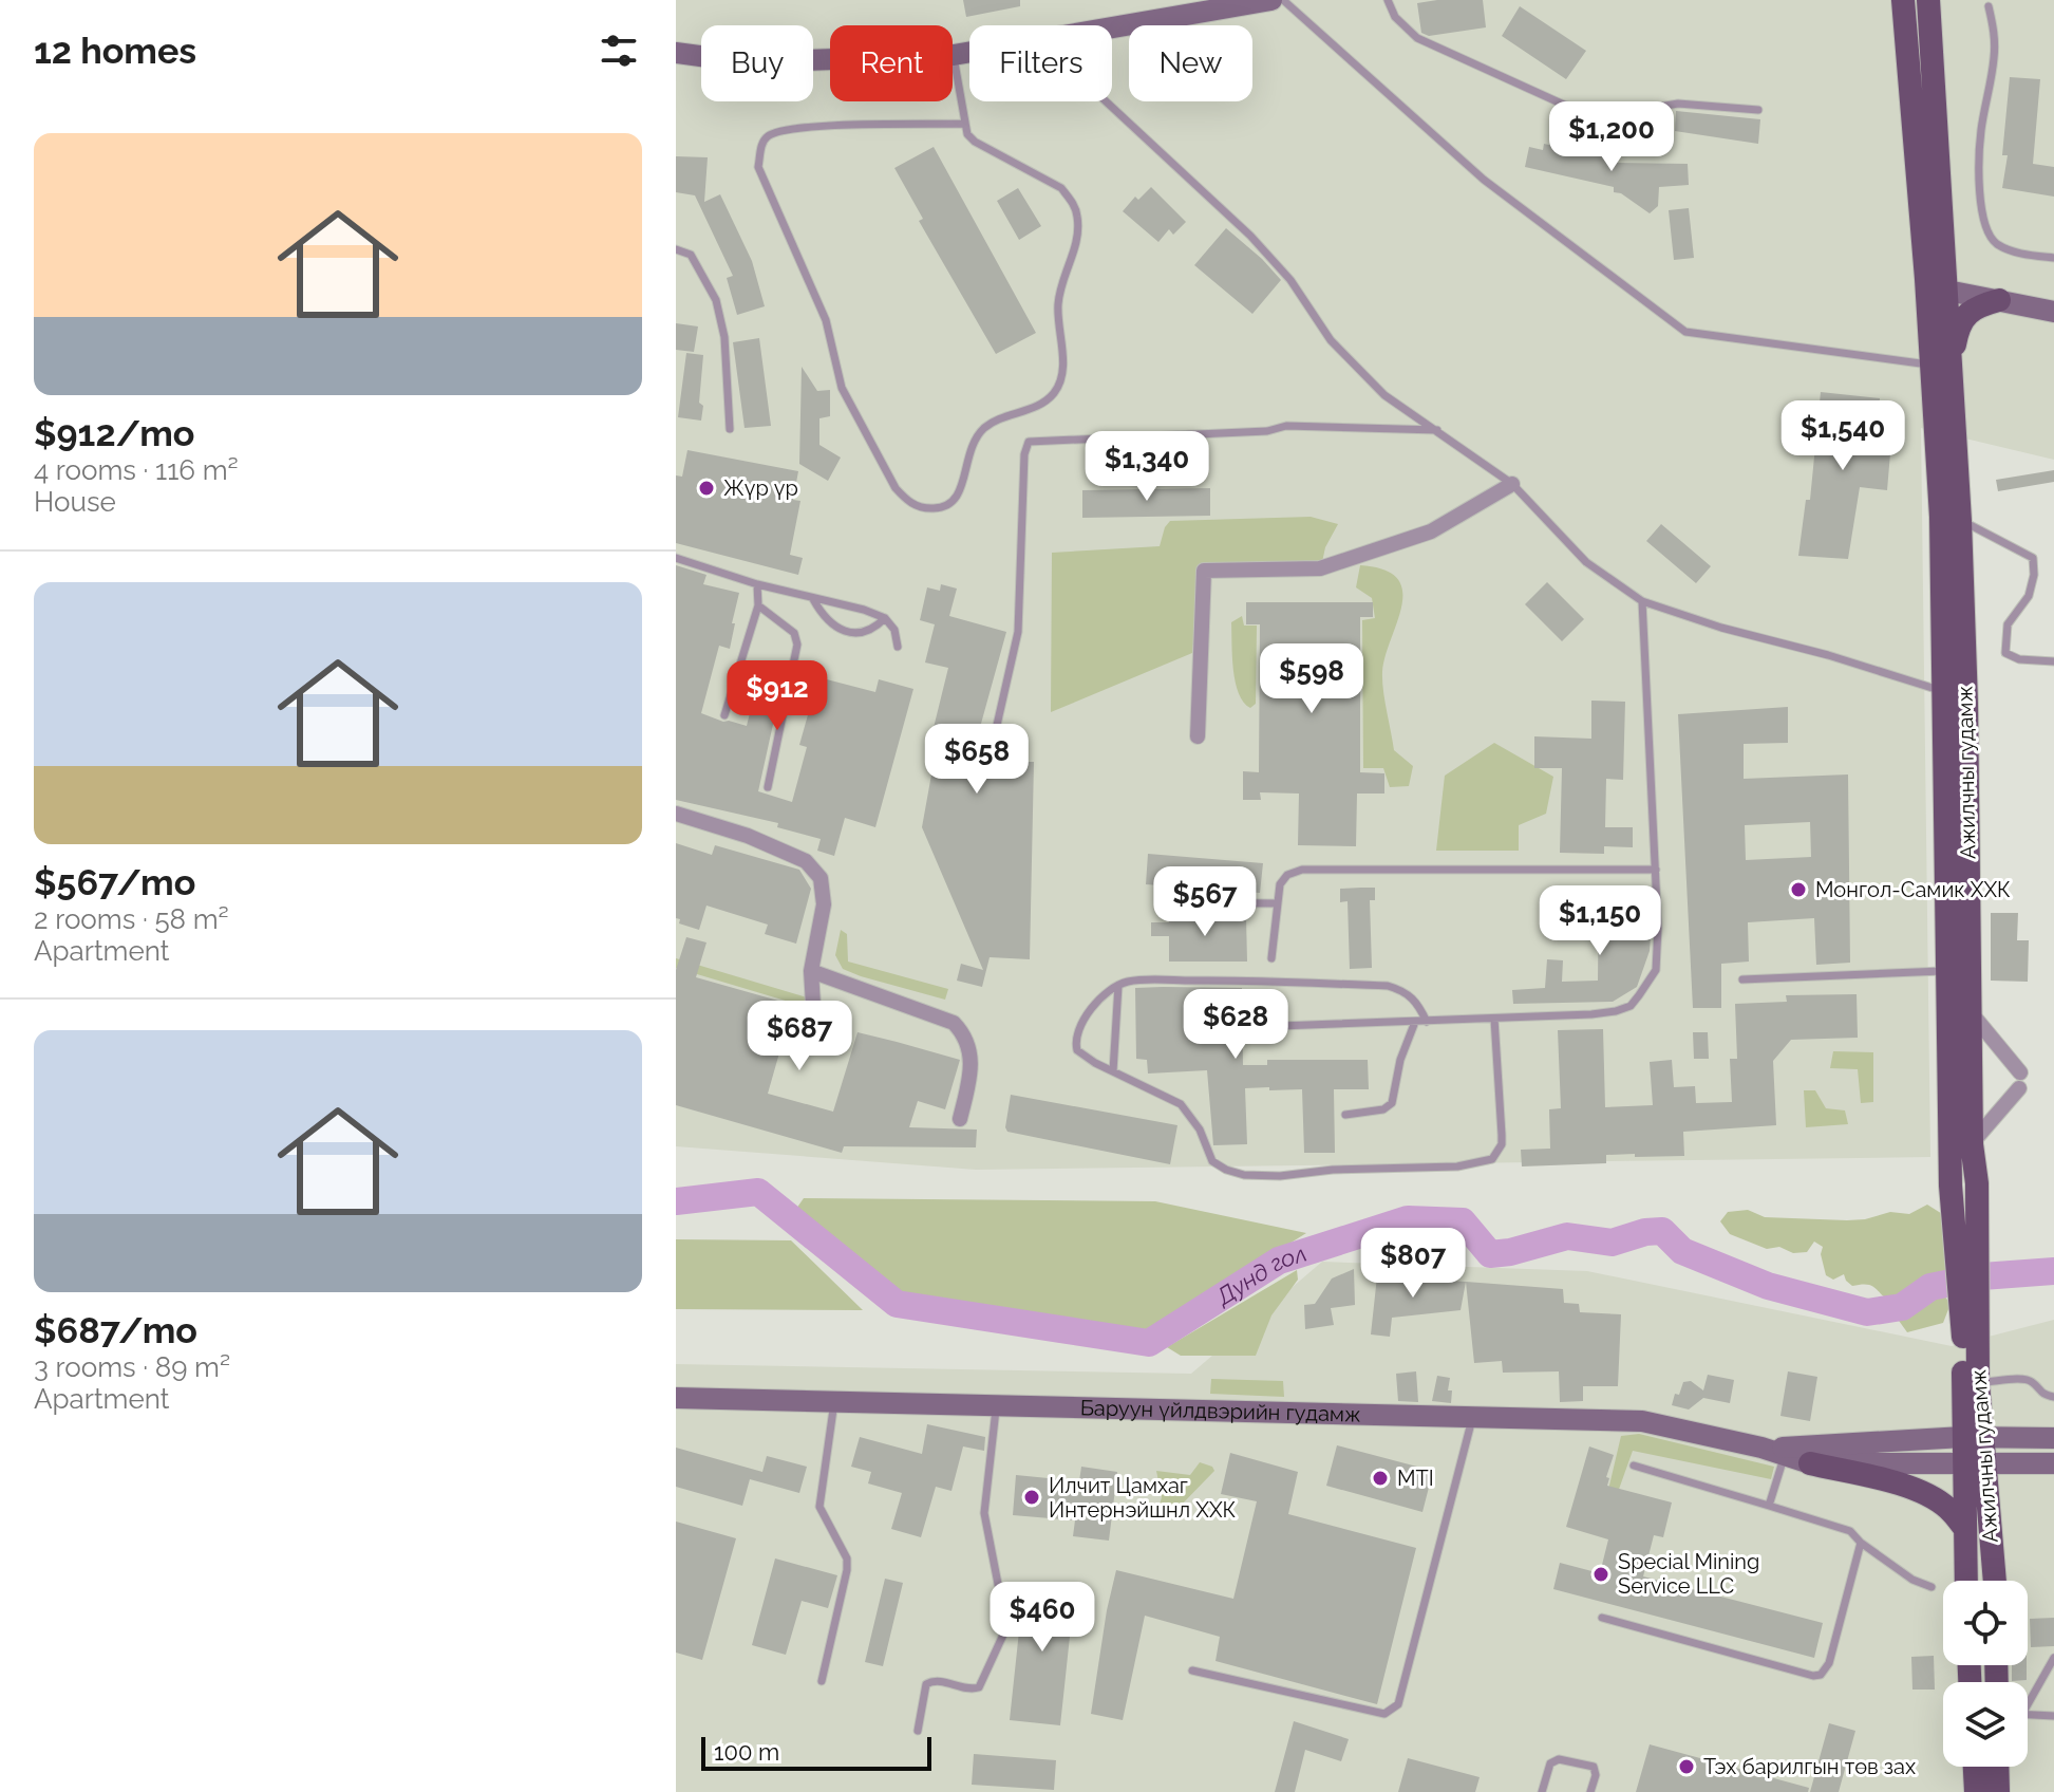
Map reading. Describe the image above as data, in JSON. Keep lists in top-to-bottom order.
{
  "streets": {
    "main road": ["Ажилчны гудамж"],
    "street": ["Баруун үйлдвэрийн гудамж"]
  },
  "crossings": [
    ["Ажилчны гудамж", "Баруун үйлдвэрийн гудамж"]
  ],
  "water": ["Дунд гол"],
  "places": [
    "Жүр үр",
    "Монгол-Самик ХХК",
    "MTI",
    "Илчит Цамхаг Интернэйшнл ХХК",
    "Special Mining Service LLC",
    "Тэх барилгын төв зах"
  ],
  "scale_bar": "100 m",
  "page": {
    "heading": "12 homes",
    "chip": [
      "Buy",
      "Rent",
      "Filters",
      "New"
    ],
    "list": [
      {
        "name": "$912/mo",
        "note": "4 rooms · 116 m² · House"
      },
      {
        "name": "$567/mo",
        "note": "2 rooms · 58 m² · Apartment"
      },
      {
        "name": "$687/mo",
        "note": "3 rooms · 89 m² · Apartment"
      }
    ],
    "price": [
      "$1,200",
      "$1,540",
      "$1,340",
      "$598",
      "$912",
      "$658",
      "$567",
      "$1,150",
      "$628",
      "$687",
      "$807",
      "$460"
    ],
    "scale": "100 m"
  }
}
